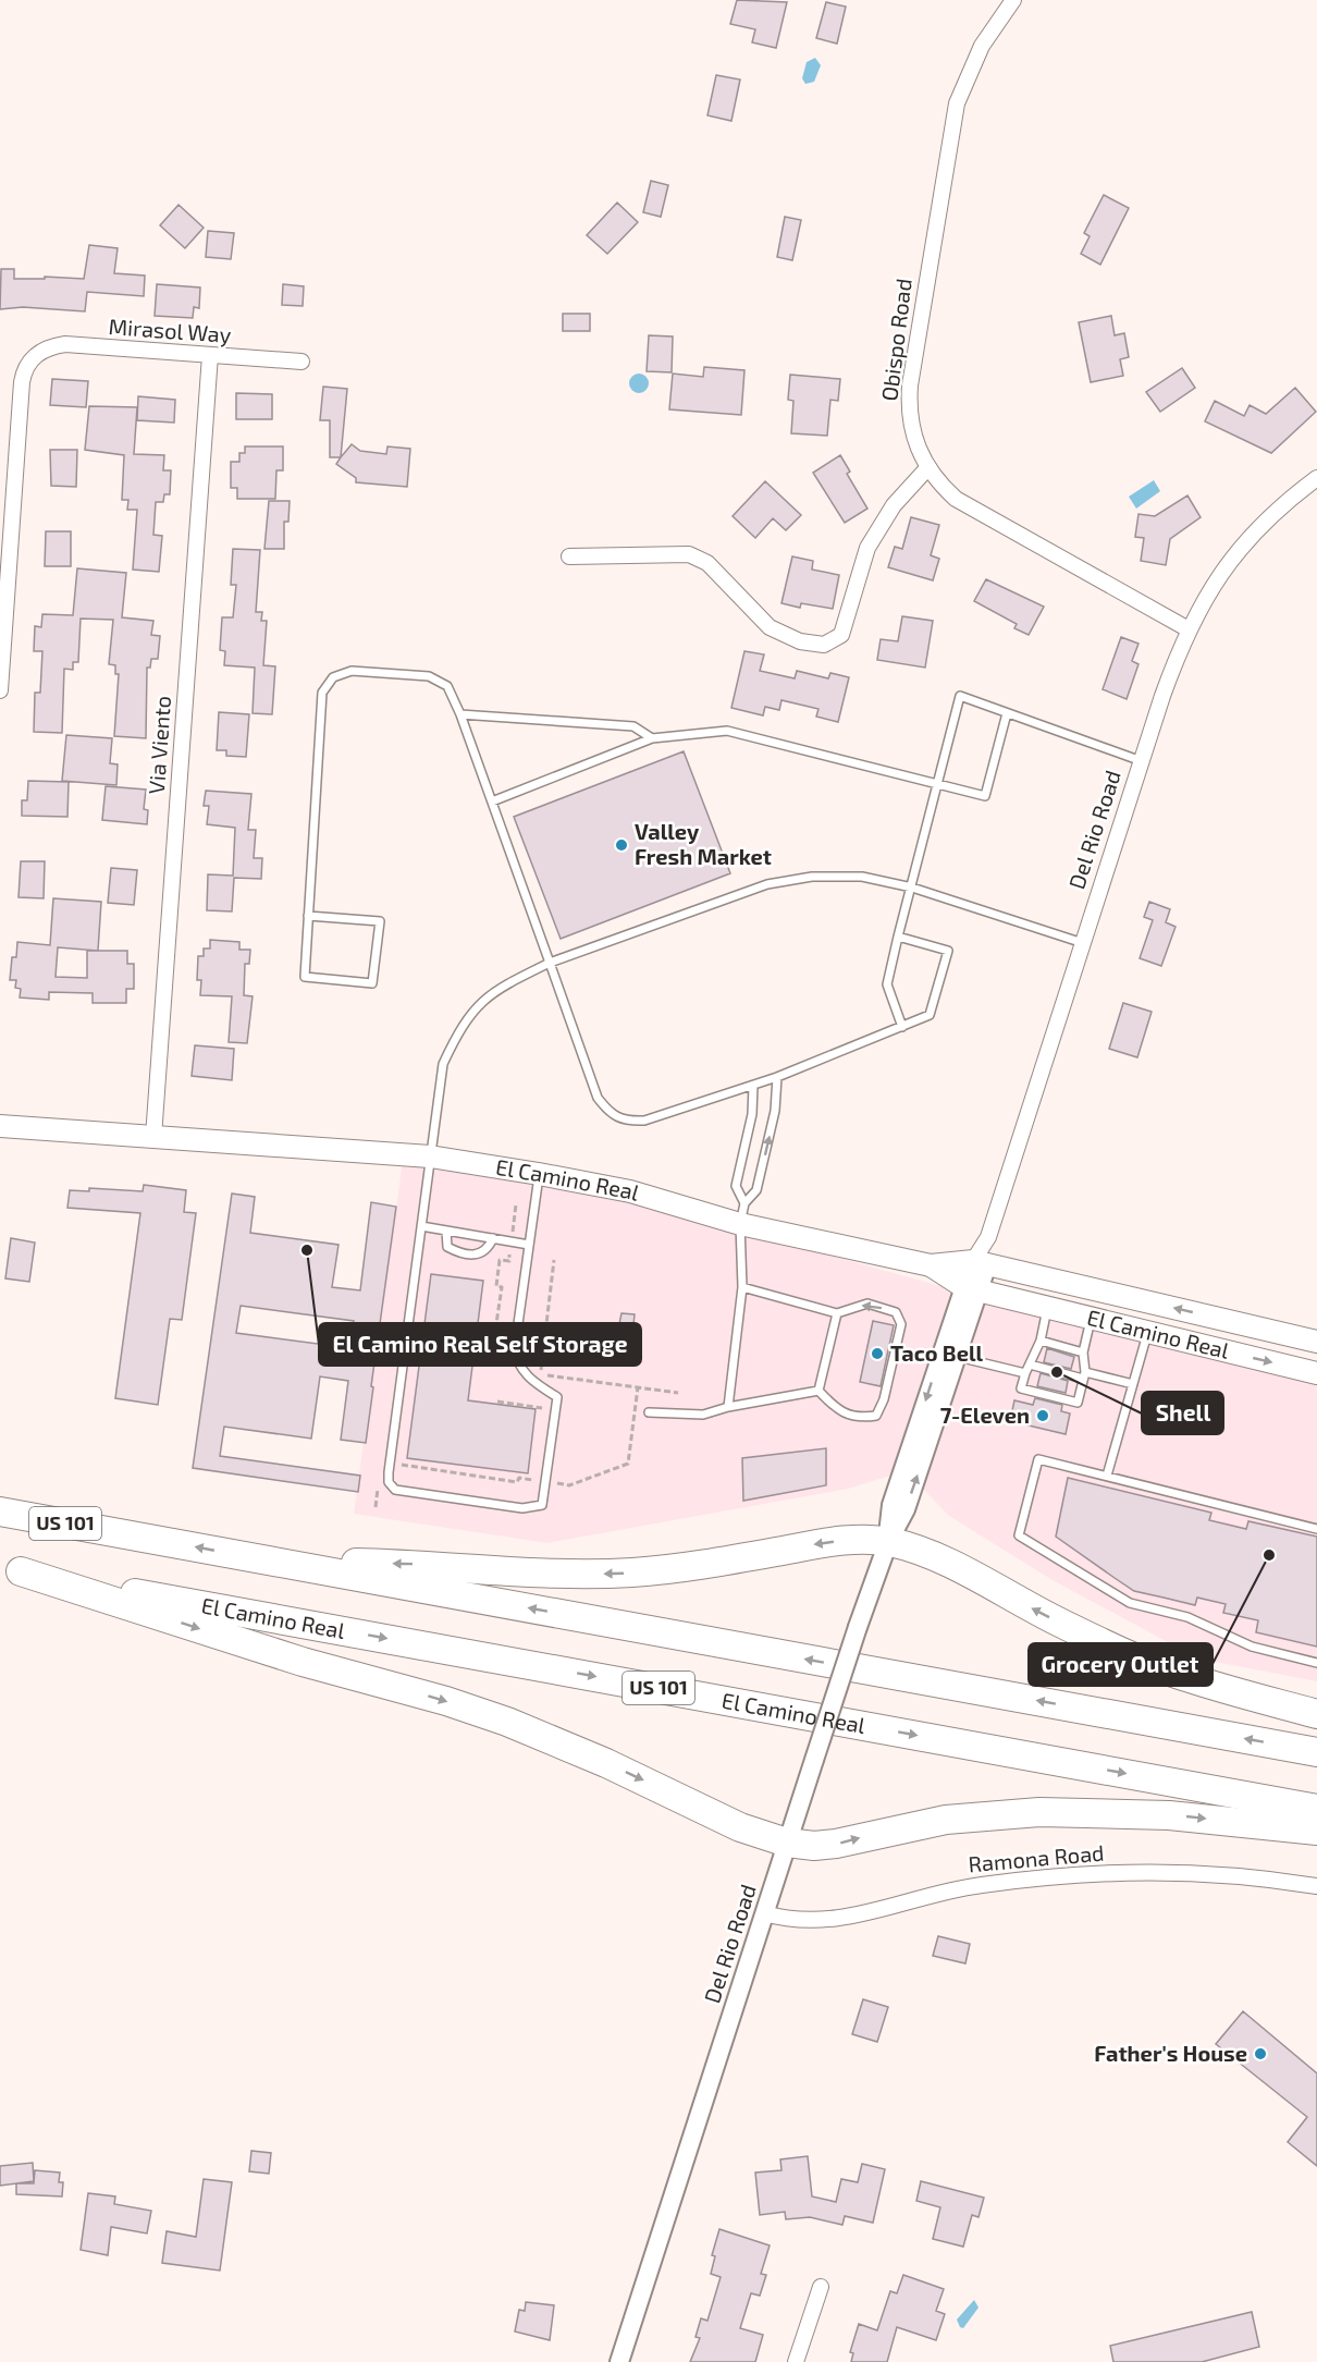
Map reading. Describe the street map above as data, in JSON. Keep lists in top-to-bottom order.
{
  "streets": {
    "highway": ["El Camino Real", "US 101"],
    "street": [
      "Mirasol Way",
      "Obispo Road",
      "Via Viento",
      "Del Rio Road",
      "Ramona Road"
    ]
  },
  "crossings": [
    ["Mirasol Way", "Via Viento"],
    ["Obispo Road", "Del Rio Road"],
    ["Via Viento", "El Camino Real"],
    ["Del Rio Road", "El Camino Real"],
    ["Del Rio Road", "Ramona Road"]
  ],
  "places": [
    "Valley Fresh Market",
    "El Camino Real Self Storage",
    "Taco Bell",
    "Shell",
    "7-Eleven",
    "Grocery Outlet",
    "Father's House"
  ]
}
